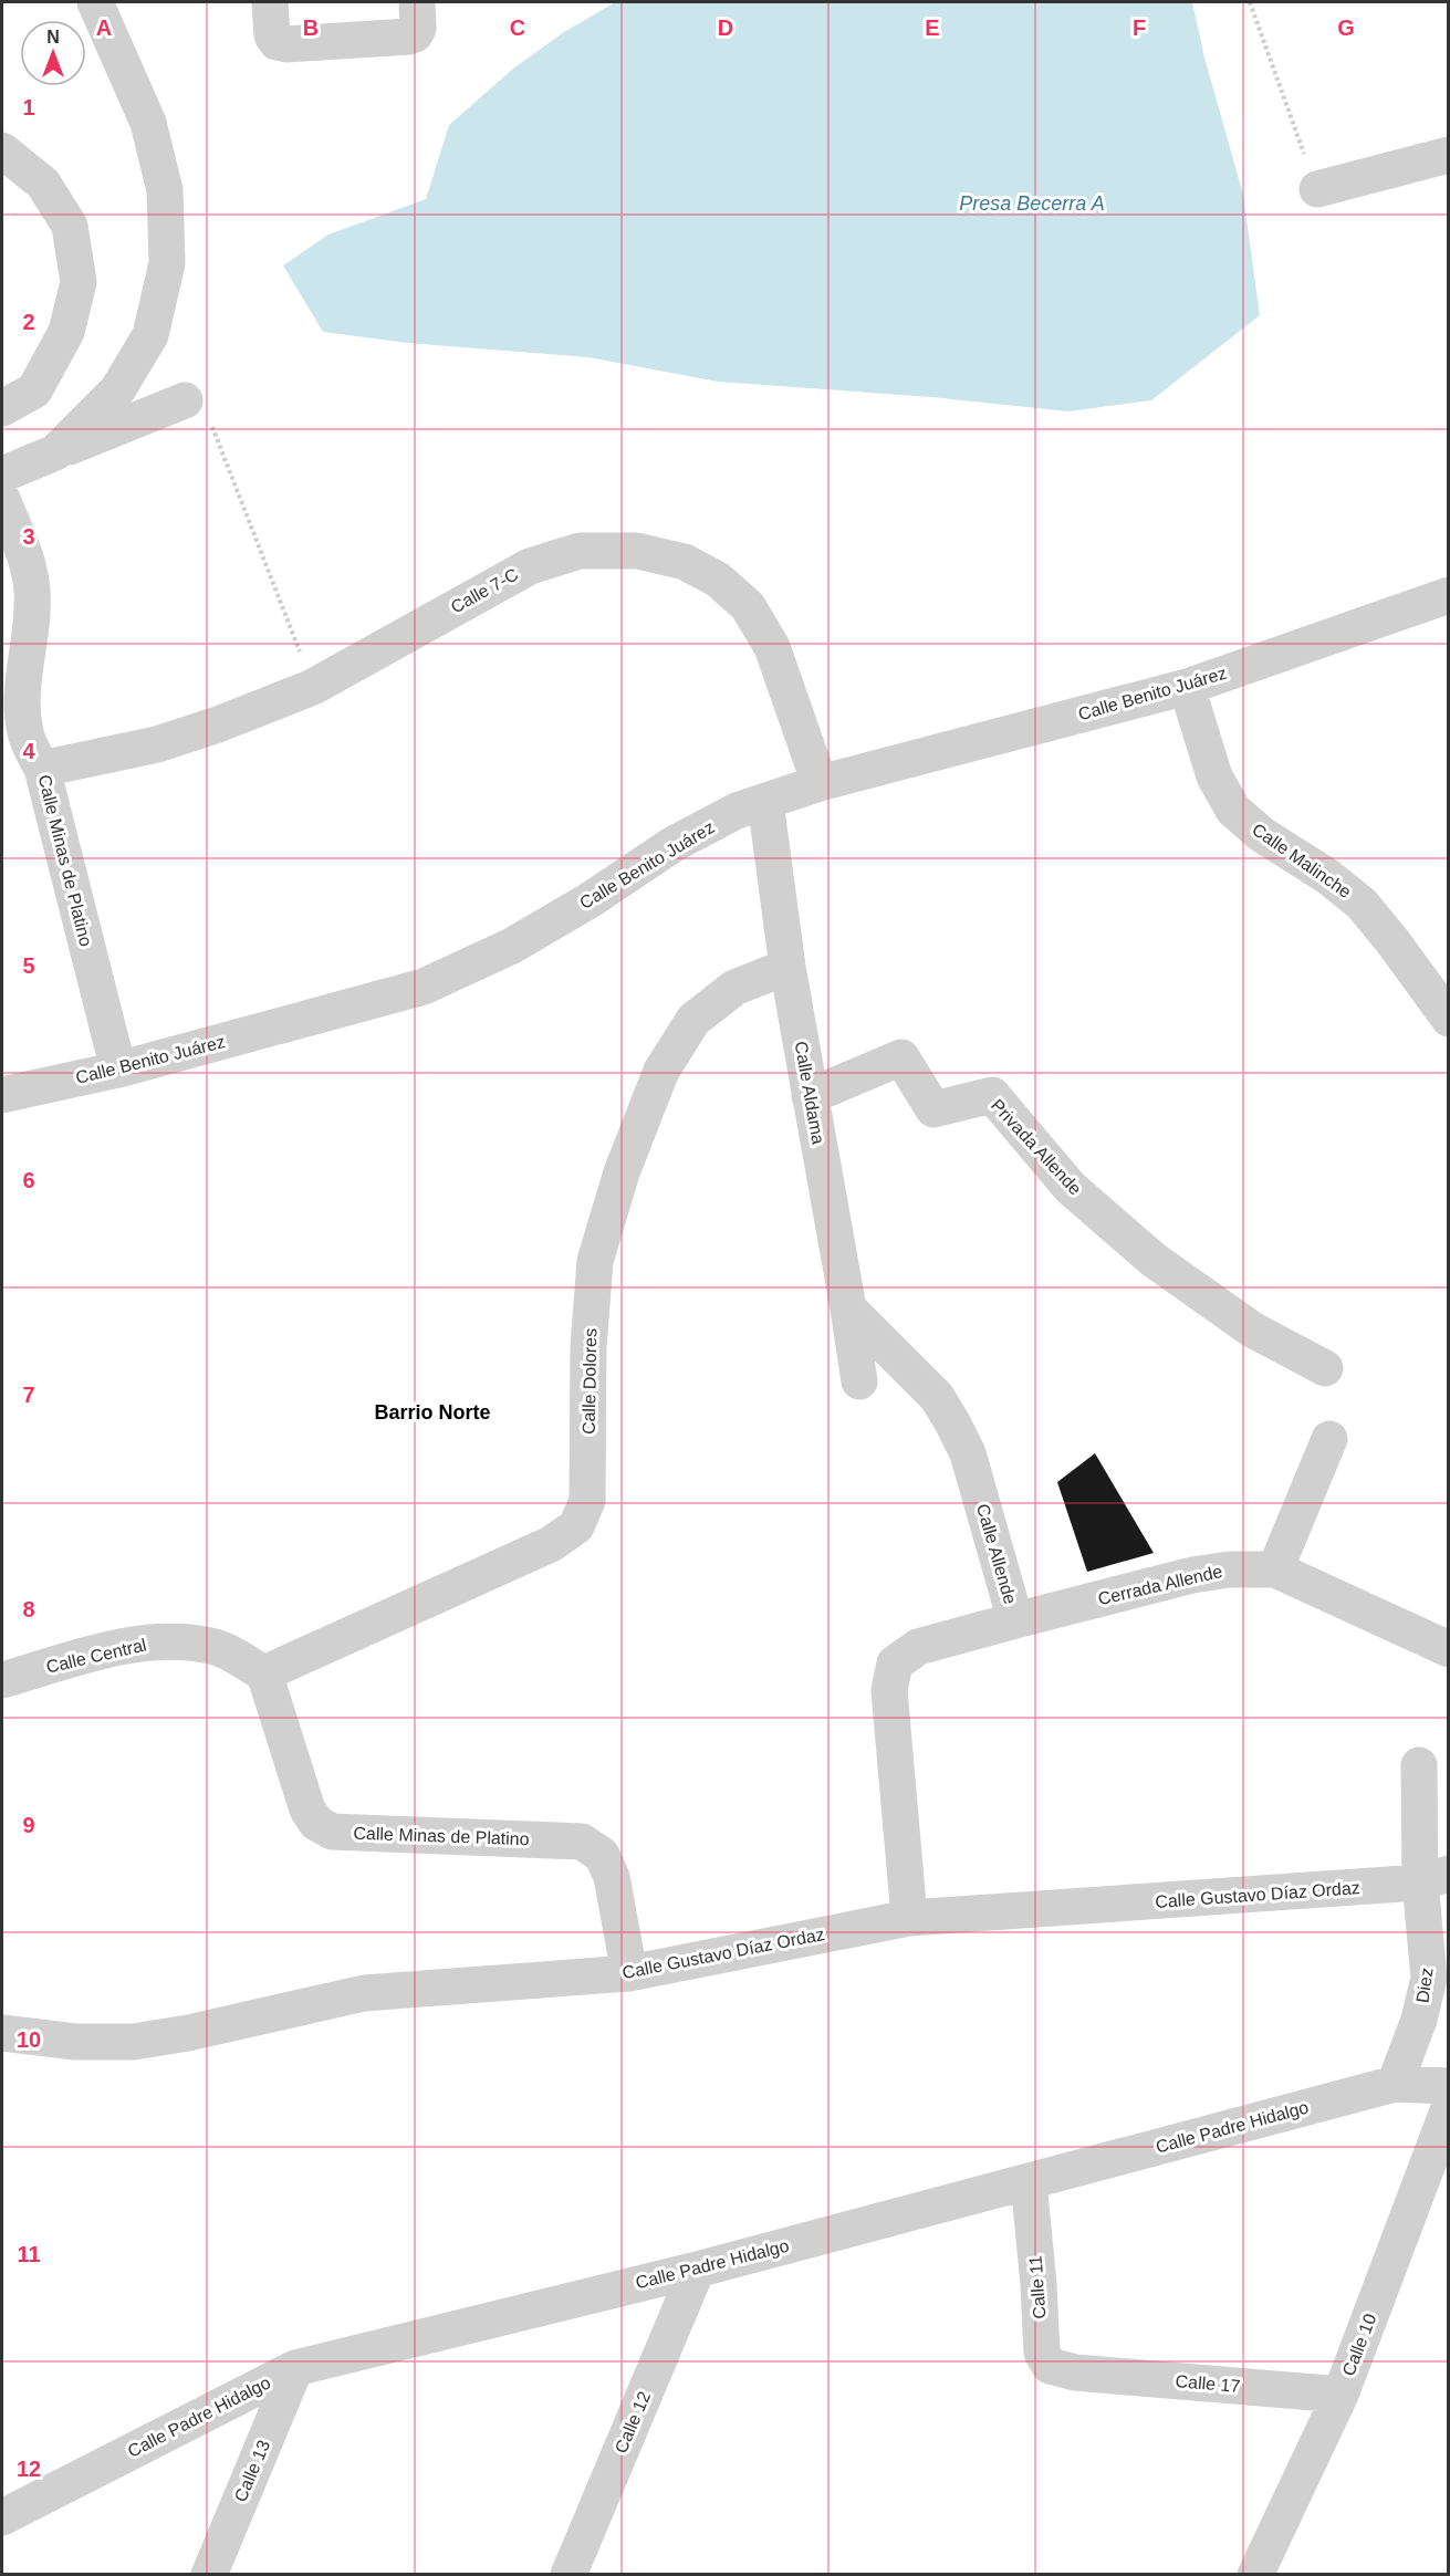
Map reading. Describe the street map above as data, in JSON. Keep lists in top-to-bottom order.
{
  "streets": {
    "street": [
      "Calle 7-C",
      "Calle Benito Juárez",
      "Calle Minas de Platino",
      "Calle Malinche",
      "Calle Aldama",
      "Privada Allende",
      "Calle Dolores",
      "Calle Allende",
      "Cerrada Allende",
      "Calle Central",
      "Calle Gustavo Díaz Ordaz",
      "Diez",
      "Calle Padre Hidalgo",
      "Calle 11",
      "Calle 10",
      "Calle 17",
      "Calle 12",
      "Calle 13"
    ]
  },
  "crossings": [
    ["Calle 7-C", "Calle Benito Juárez"],
    ["Calle 7-C", "Calle Minas de Platino"],
    ["Calle Benito Juárez", "Calle Minas de Platino"],
    ["Calle Benito Juárez", "Calle Malinche"],
    ["Calle Benito Juárez", "Calle Aldama"],
    ["Calle Minas de Platino", "Calle Dolores"],
    ["Calle Minas de Platino", "Calle Central"],
    ["Calle Minas de Platino", "Calle Gustavo Díaz Ordaz"],
    ["Calle Aldama", "Privada Allende"],
    ["Calle Aldama", "Calle Dolores"],
    ["Calle Aldama", "Calle Allende"],
    ["Calle Dolores", "Calle Central"],
    ["Calle Allende", "Cerrada Allende"],
    ["Calle Allende", "Calle Gustavo Díaz Ordaz"],
    ["Calle Gustavo Díaz Ordaz", "Diez"],
    ["Diez", "Calle Padre Hidalgo"],
    ["Calle Padre Hidalgo", "Calle 11"],
    ["Calle Padre Hidalgo", "Calle 12"],
    ["Calle Padre Hidalgo", "Calle 13"],
    ["Calle 11", "Calle 17"],
    ["Calle 10", "Calle 17"]
  ],
  "districts": ["Barrio Norte"],
  "water": ["Presa Becerra A"],
  "north": "top",
  "grid": {
    "columns": [
      "A",
      "B",
      "C",
      "D",
      "E",
      "F",
      "G"
    ],
    "rows": [
      "1",
      "2",
      "3",
      "4",
      "5",
      "6",
      "7",
      "8",
      "9",
      "10",
      "11",
      "12"
    ]
  }
}
